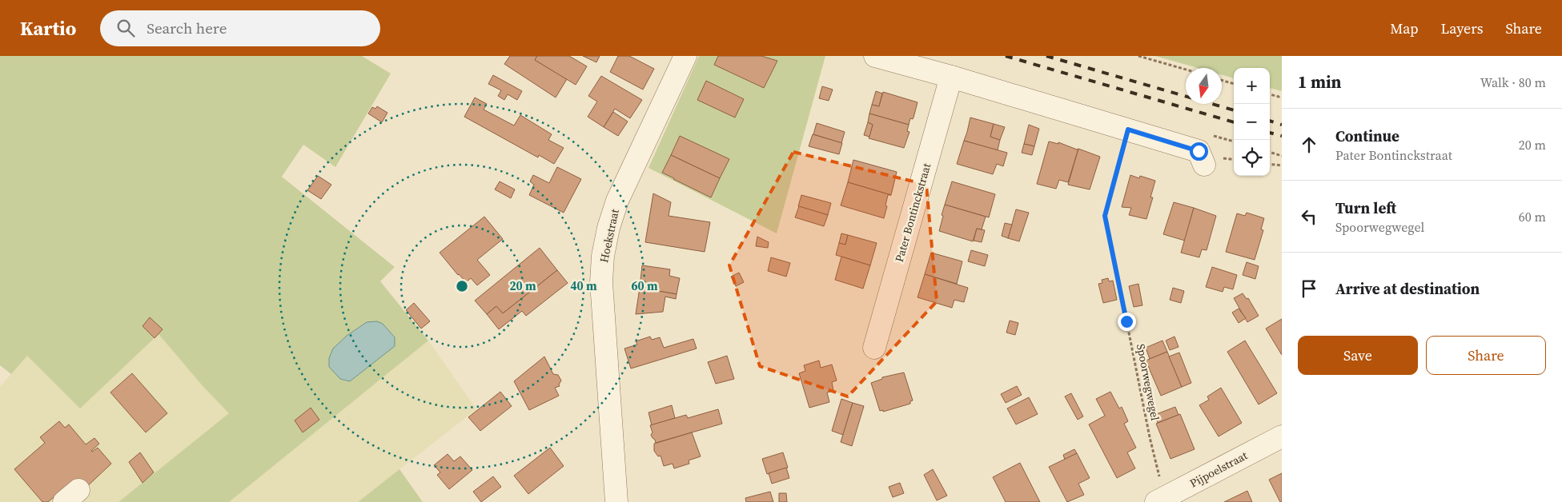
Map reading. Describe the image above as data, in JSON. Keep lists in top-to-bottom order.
{
  "streets": {
    "street": ["Pater Bontinckstraat", "Hoekstraat", "Pijpoelstraat"],
    "path": ["Spoorwegwegel"]
  },
  "crossings": [
    ["Spoorwegwegel", "Pijpoelstraat"]
  ],
  "north": "bottom",
  "page": {
    "header": "Kartio",
    "search": "Search here",
    "nav": ["Map", "Layers", "Share"],
    "heading": ["1 min", "Walk · 80 m"],
    "map_buttons": ["+", "−"],
    "list": [
      ["Continue", "Pater Bontinckstraat", "20 m"],
      ["Turn left", "Spoorwegwegel", "60 m"],
      "Arrive at destination"
    ],
    "buttons": ["Save", "Share"]
  },
  "rings": ["20 m", "40 m", "60 m"]
}
